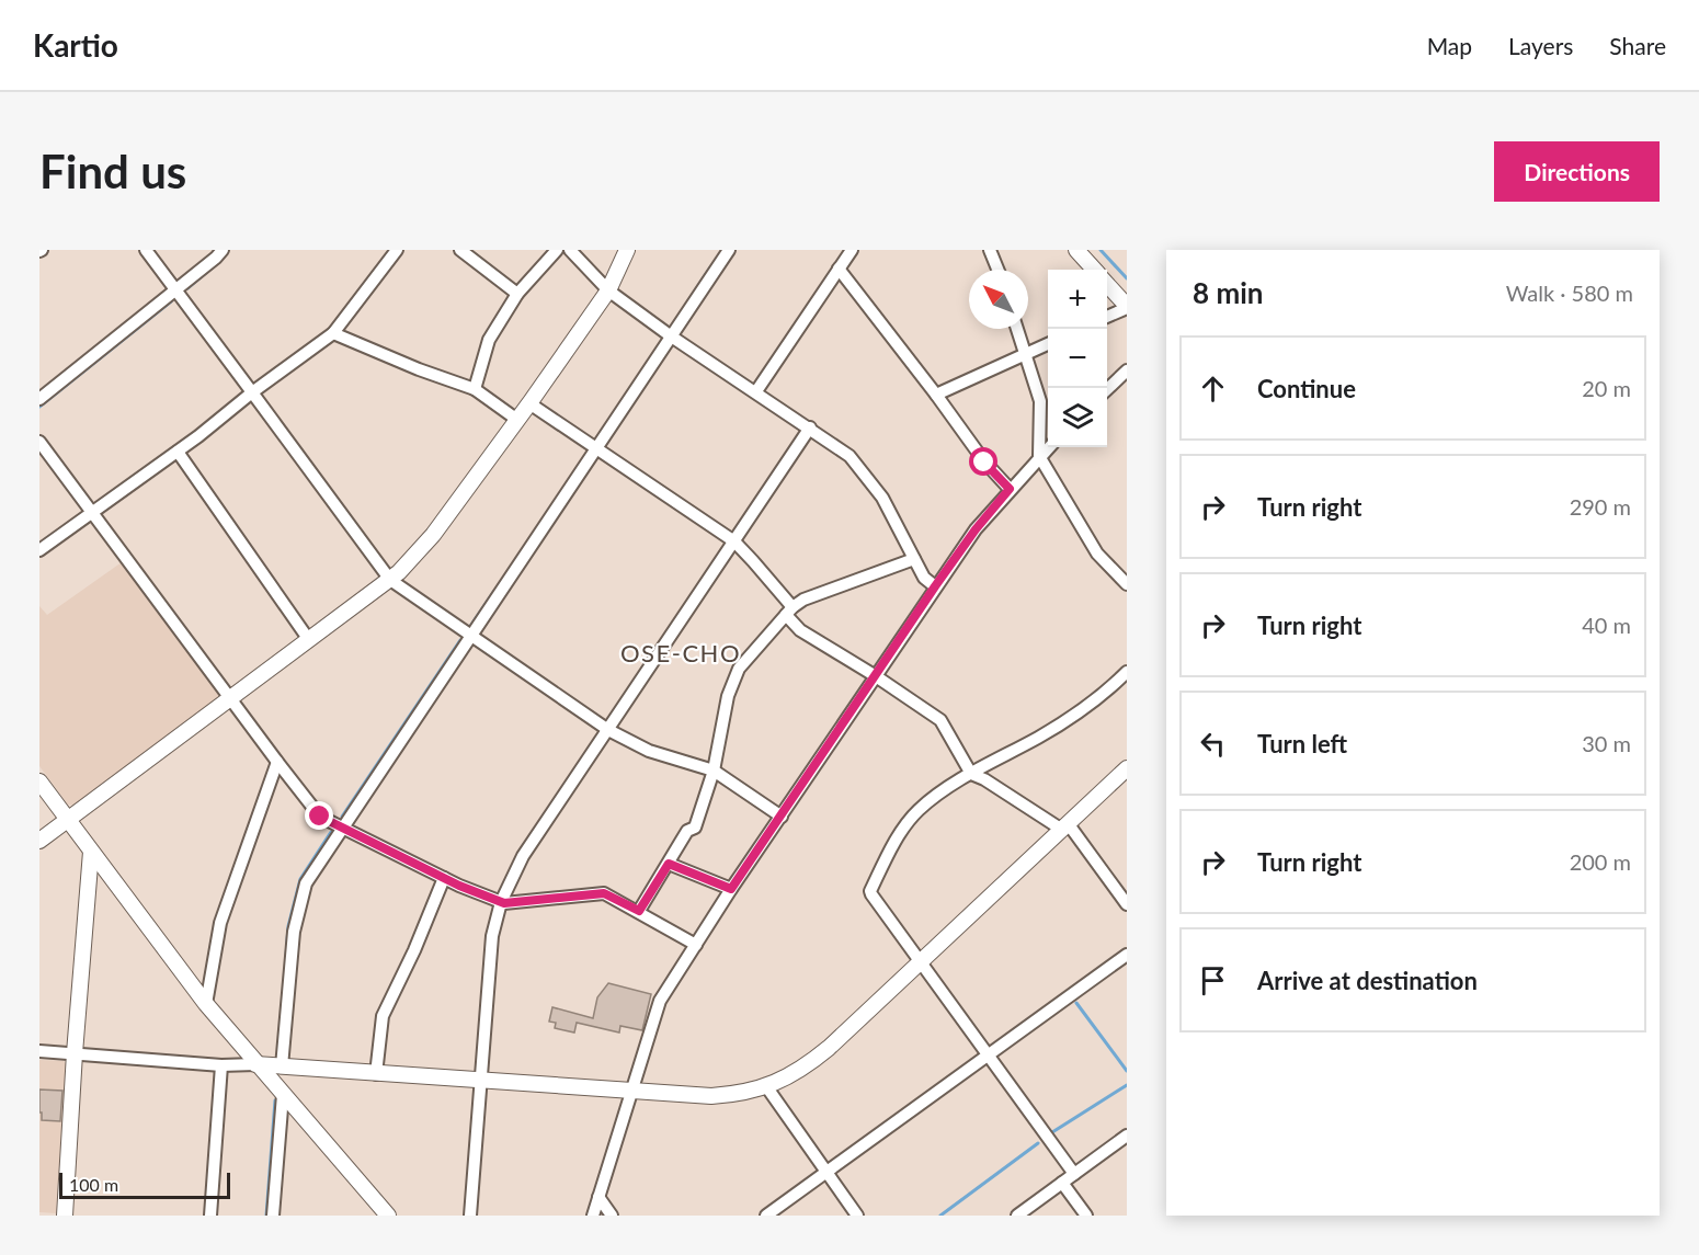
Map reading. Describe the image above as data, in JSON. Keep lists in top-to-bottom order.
{
  "districts": ["OSE-CHO"],
  "scale_bar": "100 m",
  "north": "top left",
  "page": {
    "header": "Kartio",
    "nav": ["Map", "Layers", "Share"],
    "buttons": "Directions",
    "title": "Find us",
    "heading": ["8 min", "Walk · 580 m"],
    "map_buttons": ["+", "−"],
    "list": [
      ["Continue", "20 m"],
      ["Turn right", "290 m"],
      ["Turn right", "40 m"],
      ["Turn left", "30 m"],
      ["Turn right", "200 m"],
      "Arrive at destination"
    ],
    "scale": "100 m"
  }
}
